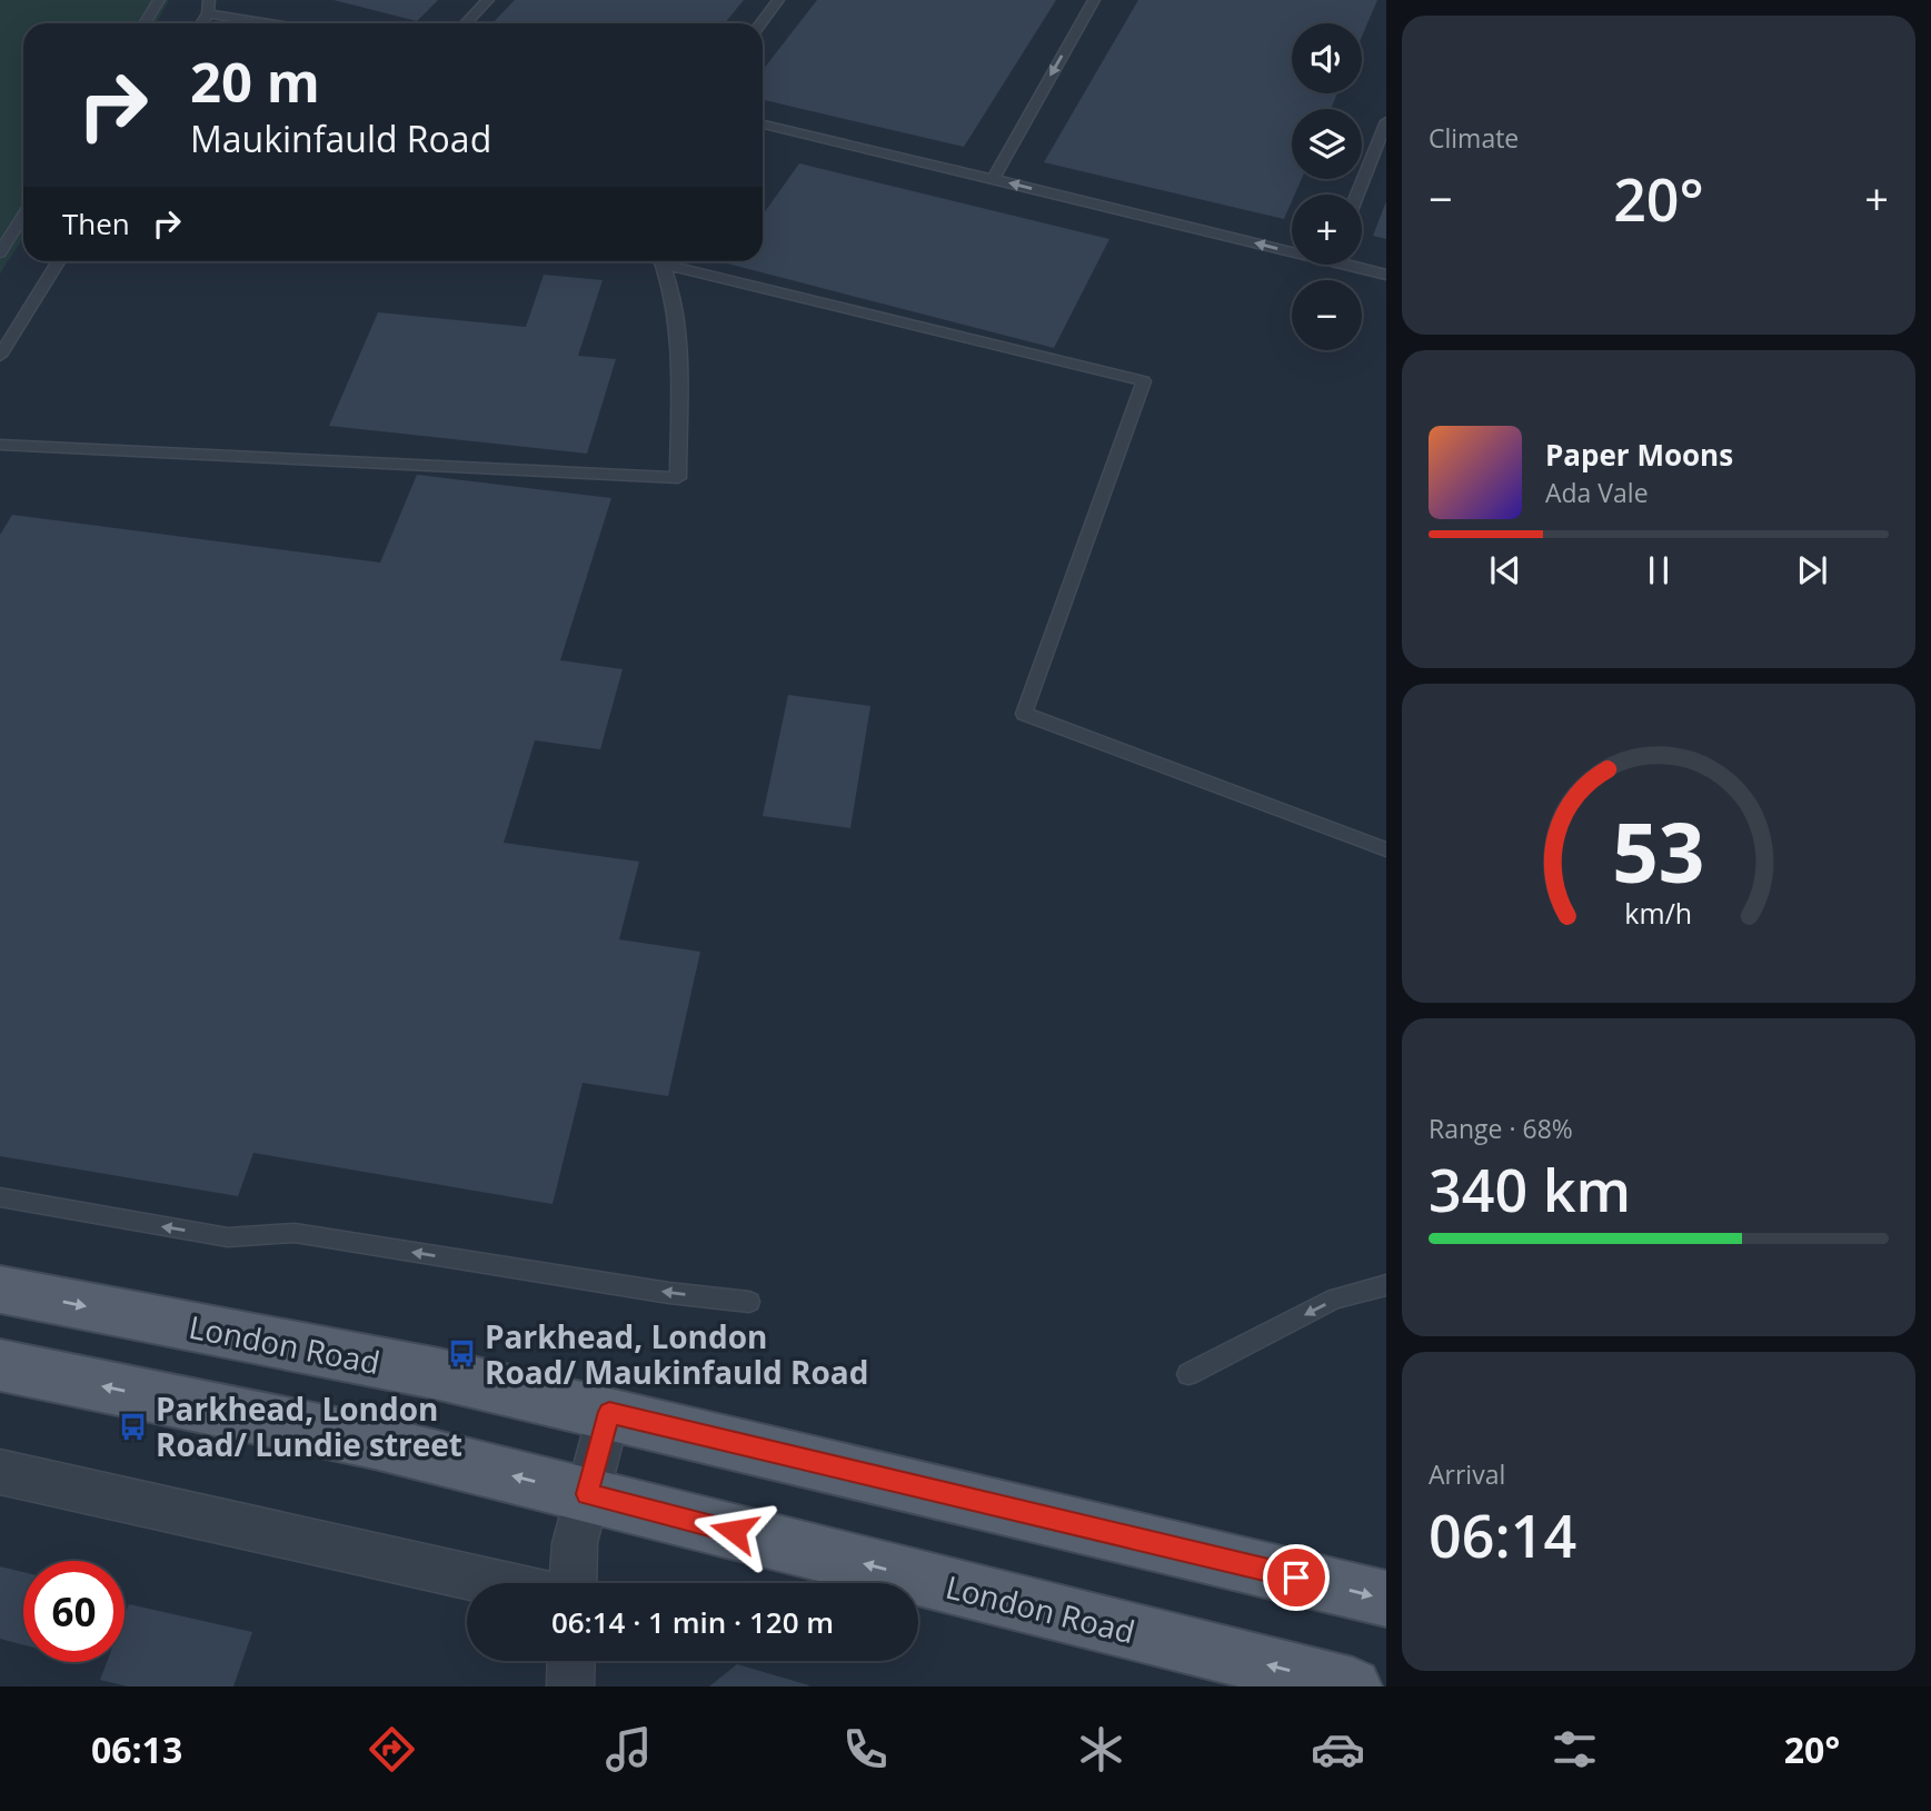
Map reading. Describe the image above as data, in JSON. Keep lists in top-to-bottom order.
{
  "streets": {
    "main road": ["London Road"]
  },
  "places": {
    "bus stop": ["Parkhead, London Road/ Maukinfauld Road", "Parkhead, London Road/ Lundie street"]
  },
  "page": {
    "tile": [
      "Climate",
      ["Range · 68%", "340 km"],
      ["Arrival", "06:14"]
    ],
    "map_buttons": ["+", "−"],
    "turn": ["20 m", "Maukinfauld Road"],
    "heat": ["−", "20°", "+"],
    "then": "Then",
    "song": ["Paper Moons", "Ada Vale"],
    "limit": "60",
    "trip": "06:14 · 1 min · 120 m",
    "tabs": ["06:13", "20°"],
    "gauge": ["53", "km/h"]
  }
}
